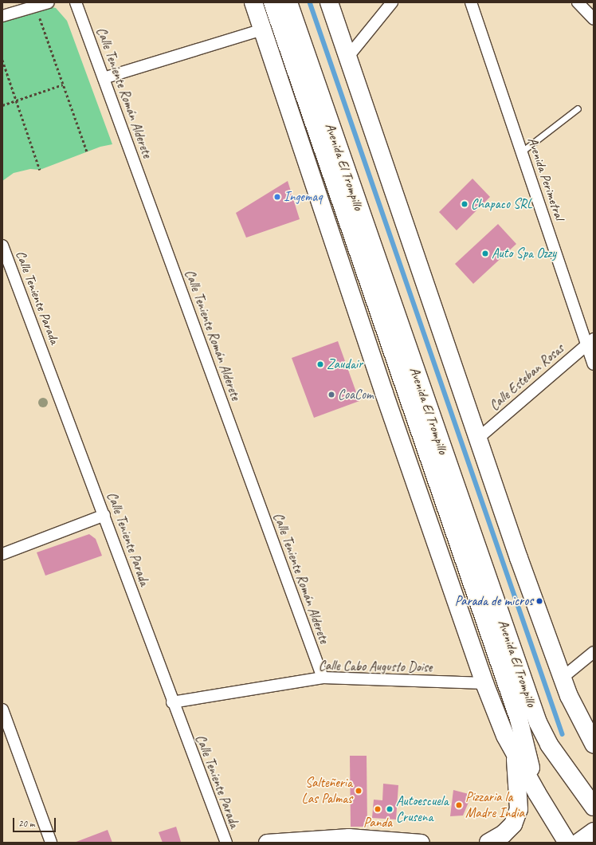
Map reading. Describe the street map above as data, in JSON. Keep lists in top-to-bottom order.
{
  "streets": {
    "main road": ["Avenida El Trompillo"],
    "street": [
      "Calle Teniente Román Alderete",
      "Avenida Perimetral",
      "Calle Teniente Parada",
      "Calle Esteban Rosas",
      "Calle Cabo Augusto Doise"
    ]
  },
  "crossings": [
    ["Calle Teniente Román Alderete", "Calle Cabo Augusto Doise"],
    ["Avenida El Trompillo", "Calle Cabo Augusto Doise"],
    ["Avenida Perimetral", "Calle Esteban Rosas"],
    ["Calle Teniente Parada", "Calle Cabo Augusto Doise"]
  ],
  "places": [
    "Ingemaq",
    "Chapaco SRL",
    "Auto Spa Ozzy",
    "Zaudair",
    "CoaCom",
    "Parada de micros",
    "Salteñeria Las Palmas",
    "Pizzaria la Madre India",
    "Panda",
    "Autoescuela Crusena"
  ],
  "scale_bar": "20 m"
}
